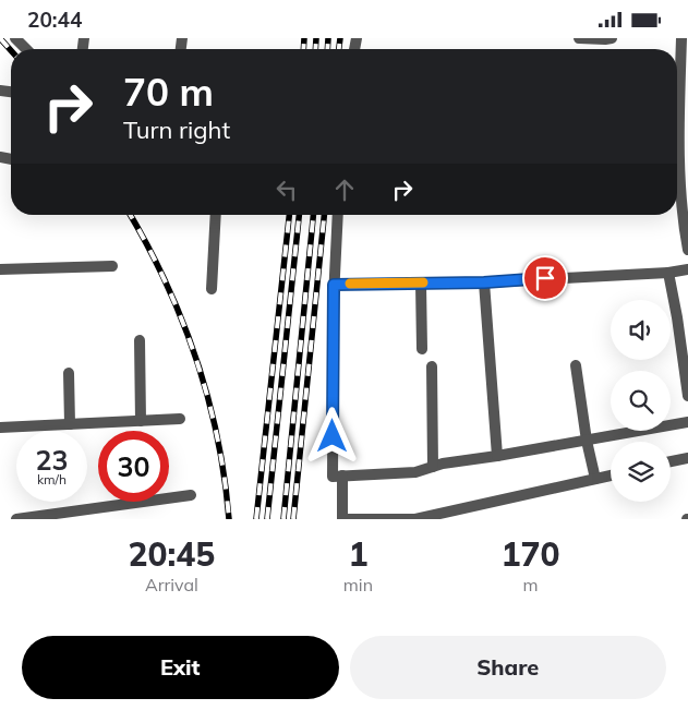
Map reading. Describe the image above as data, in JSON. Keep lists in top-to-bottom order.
{
  "page": {
    "status": "20:44",
    "turn": ["70 m", "Turn right"],
    "speed": "23 km/h",
    "limit": "30",
    "eta": [
      "20:45",
      "Arrival",
      "1",
      "min",
      "170",
      "m"
    ],
    "buttons": ["Exit", "Share"]
  }
}
